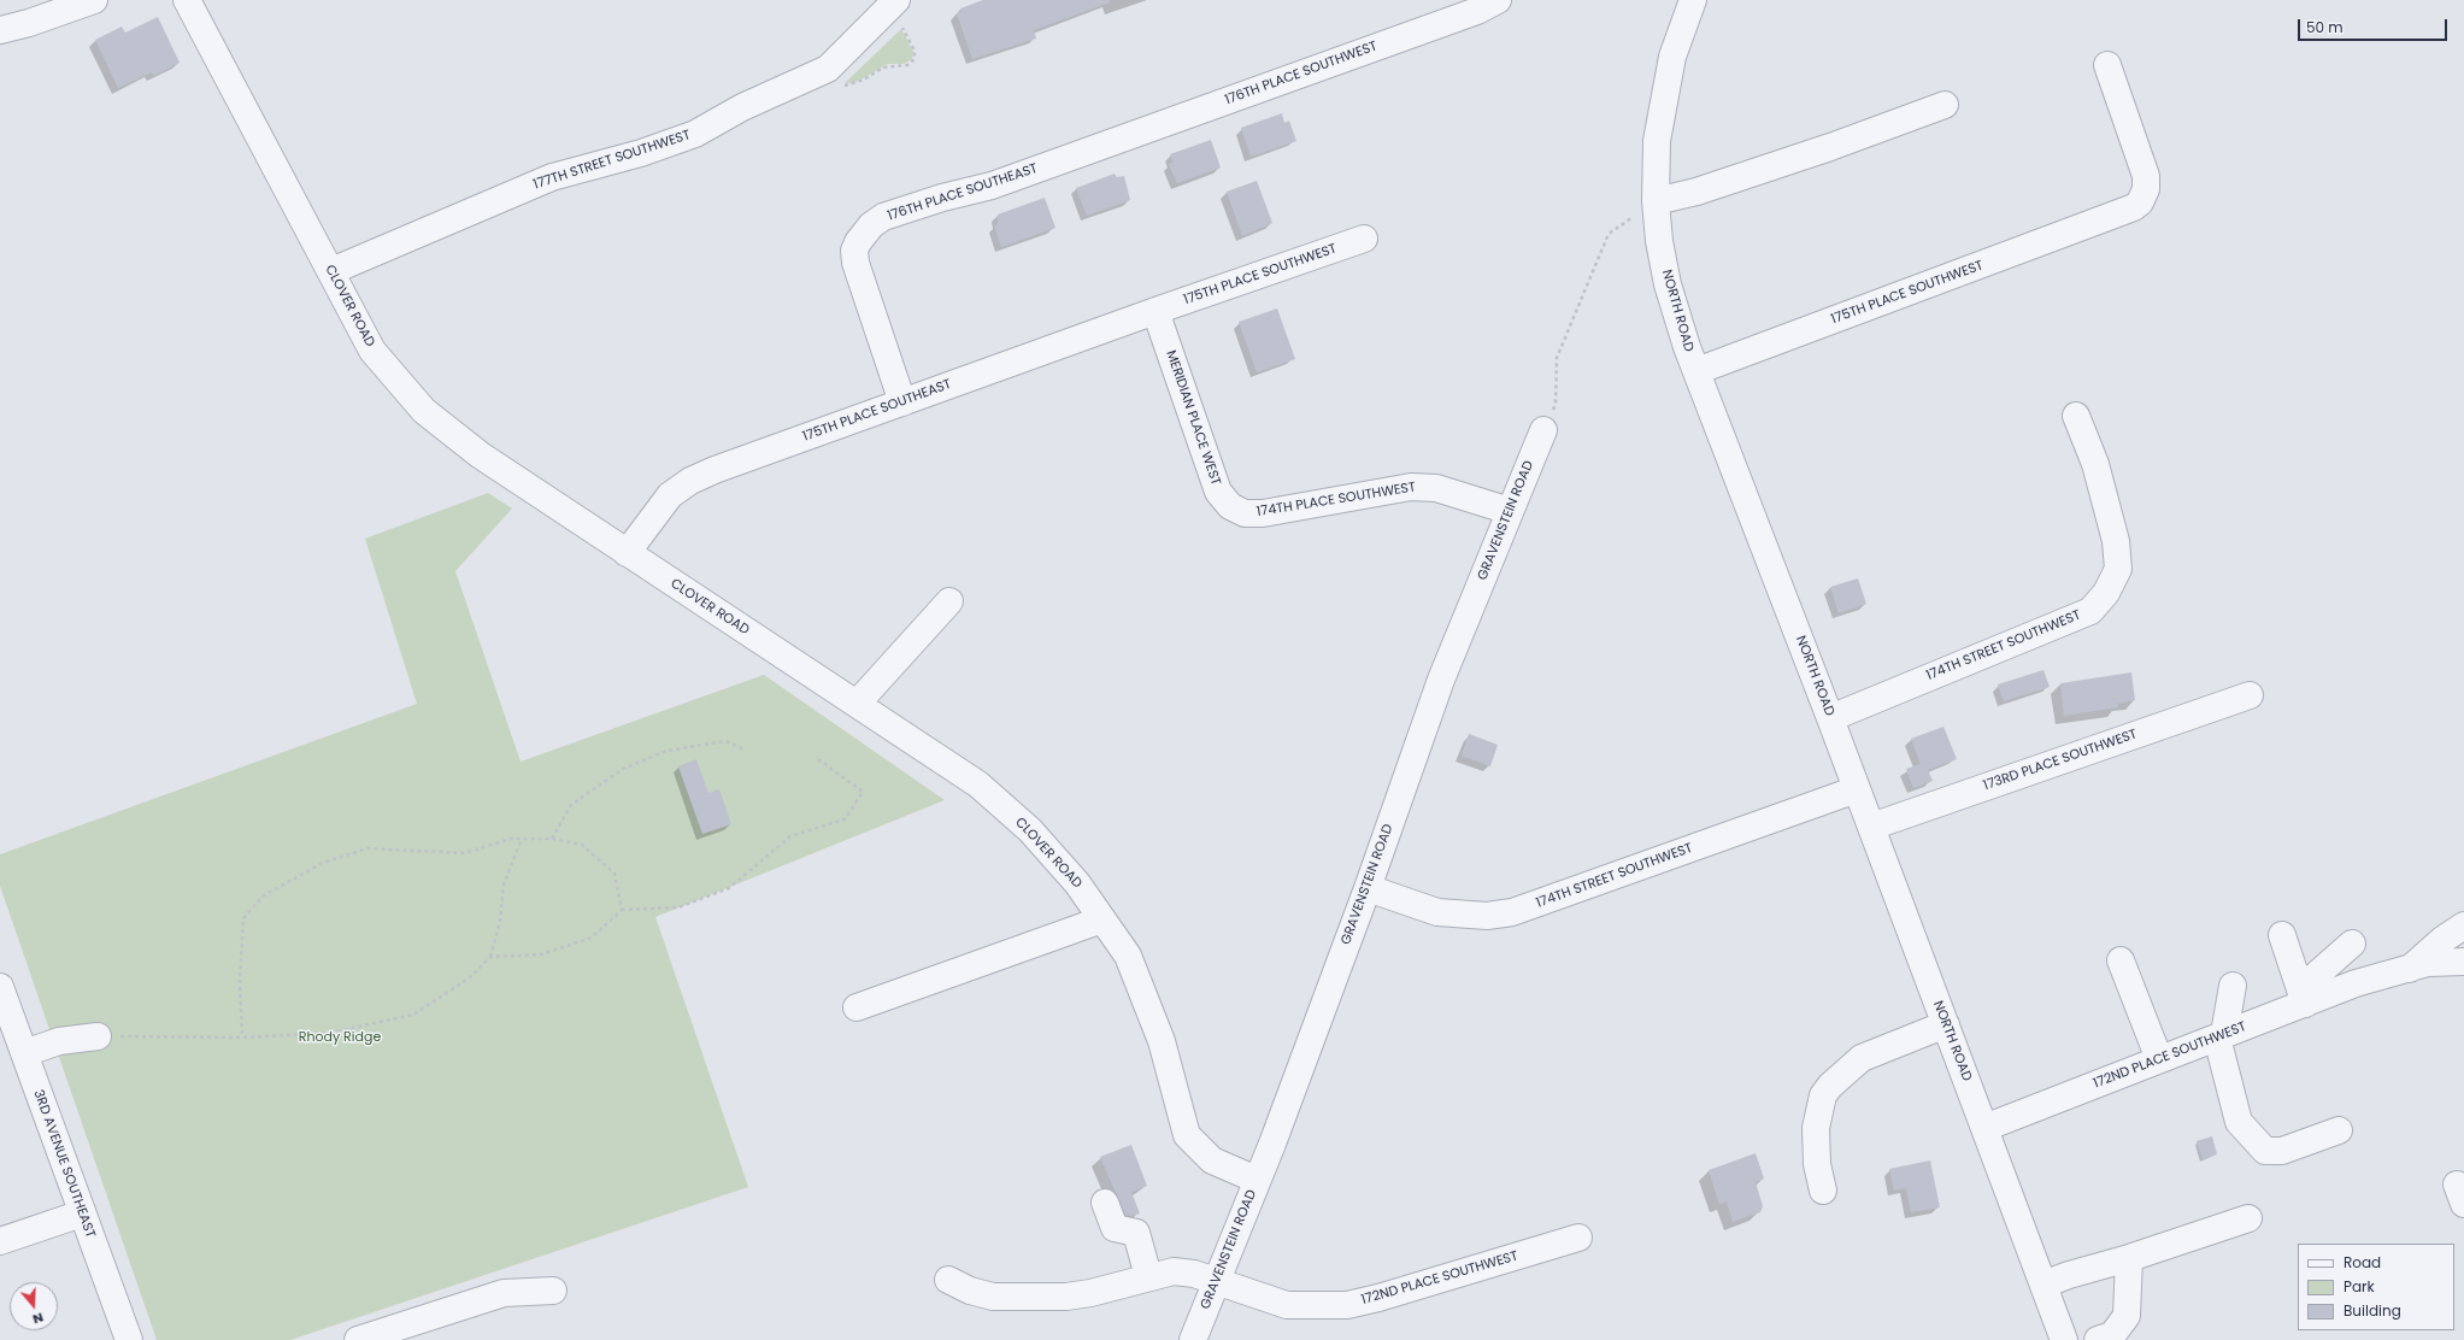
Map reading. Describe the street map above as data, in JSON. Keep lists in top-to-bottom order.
{
  "streets": {
    "street": [
      "176TH PLACE SOUTHWEST",
      "177TH STREET SOUTHWEST",
      "176TH PLACE SOUTHEAST",
      "175TH PLACE SOUTHWEST",
      "CLOVER ROAD",
      "NORTH ROAD",
      "175TH PLACE SOUTHEAST",
      "MERIDIAN PLACE WEST",
      "174TH PLACE SOUTHWEST",
      "GRAVENSTEIN ROAD",
      "174TH STREET SOUTHWEST",
      "173RD PLACE SOUTHWEST",
      "172ND PLACE SOUTHWEST",
      "3RD AVENUE SOUTHEAST"
    ]
  },
  "crossings": [
    ["176TH PLACE SOUTHWEST", "176TH PLACE SOUTHEAST"],
    ["177TH STREET SOUTHWEST", "CLOVER ROAD"],
    ["176TH PLACE SOUTHEAST", "175TH PLACE SOUTHEAST"],
    ["175TH PLACE SOUTHWEST", "NORTH ROAD"],
    ["175TH PLACE SOUTHWEST", "175TH PLACE SOUTHEAST"],
    ["175TH PLACE SOUTHWEST", "MERIDIAN PLACE WEST"],
    ["CLOVER ROAD", "175TH PLACE SOUTHEAST"],
    ["CLOVER ROAD", "GRAVENSTEIN ROAD"],
    ["NORTH ROAD", "174TH STREET SOUTHWEST"],
    ["NORTH ROAD", "173RD PLACE SOUTHWEST"],
    ["NORTH ROAD", "172ND PLACE SOUTHWEST"],
    ["175TH PLACE SOUTHEAST", "MERIDIAN PLACE WEST"],
    ["MERIDIAN PLACE WEST", "174TH PLACE SOUTHWEST"],
    ["174TH PLACE SOUTHWEST", "GRAVENSTEIN ROAD"],
    ["GRAVENSTEIN ROAD", "174TH STREET SOUTHWEST"],
    ["GRAVENSTEIN ROAD", "172ND PLACE SOUTHWEST"]
  ],
  "parks": ["Rhody Ridge"],
  "legend": ["Road", "Park", "Building"],
  "scale_bar": "50 m",
  "north": "bottom"
}
